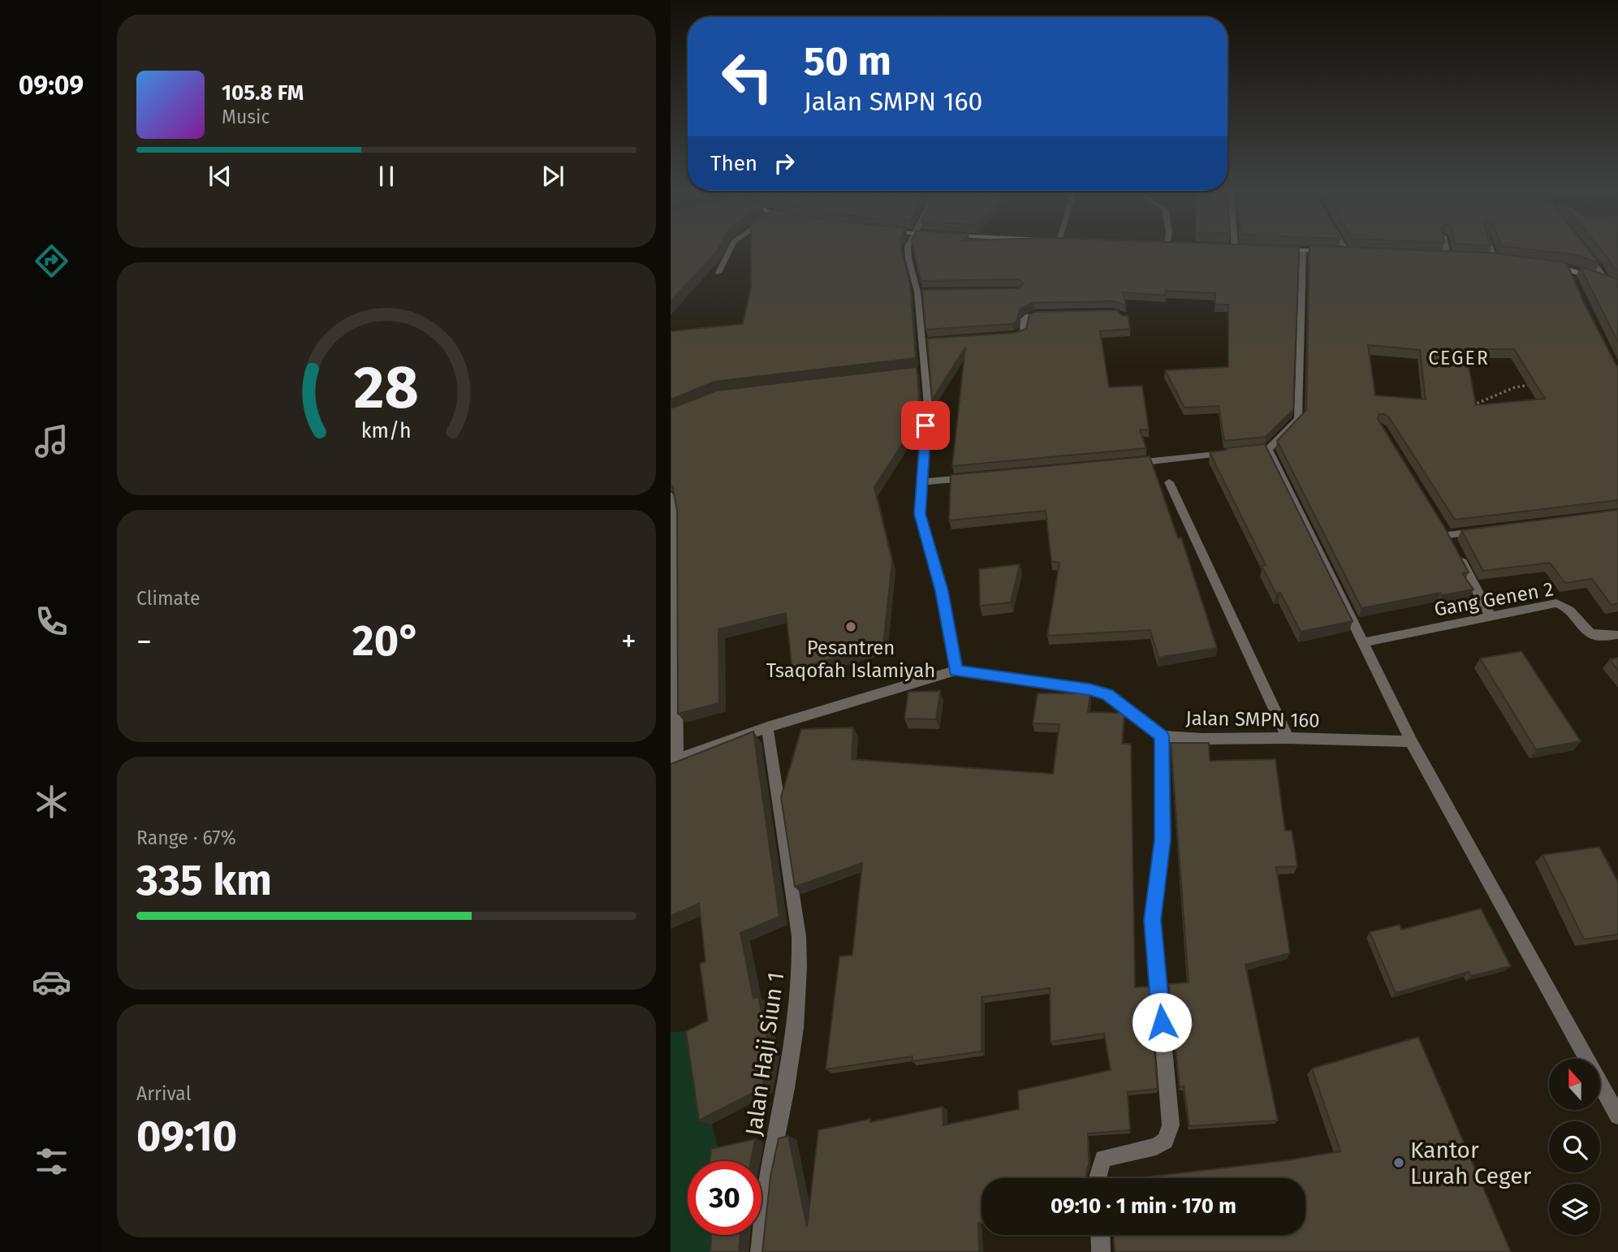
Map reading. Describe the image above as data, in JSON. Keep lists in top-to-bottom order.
{
  "streets": {
    "street": ["Gang Genen 2", "Jalan SMPN 160", "Jalan Haji Siun 1"]
  },
  "districts": ["CEGER"],
  "places": ["Pesantren Tsaqofah Islamiyah", "Kantor Lurah Ceger"],
  "north": "top",
  "page": {
    "tabs": "09:09",
    "turn": ["50 m", "Jalan SMPN 160"],
    "song": ["105.8 FM", "Music"],
    "then": "Then",
    "tile": [
      "Climate",
      ["Range · 67%", "335 km"],
      ["Arrival", "09:10"]
    ],
    "heat": ["−", "20°", "+"],
    "limit": "30",
    "trip": "09:10 · 1 min · 170 m",
    "gauge": ["28", "km/h"]
  }
}
